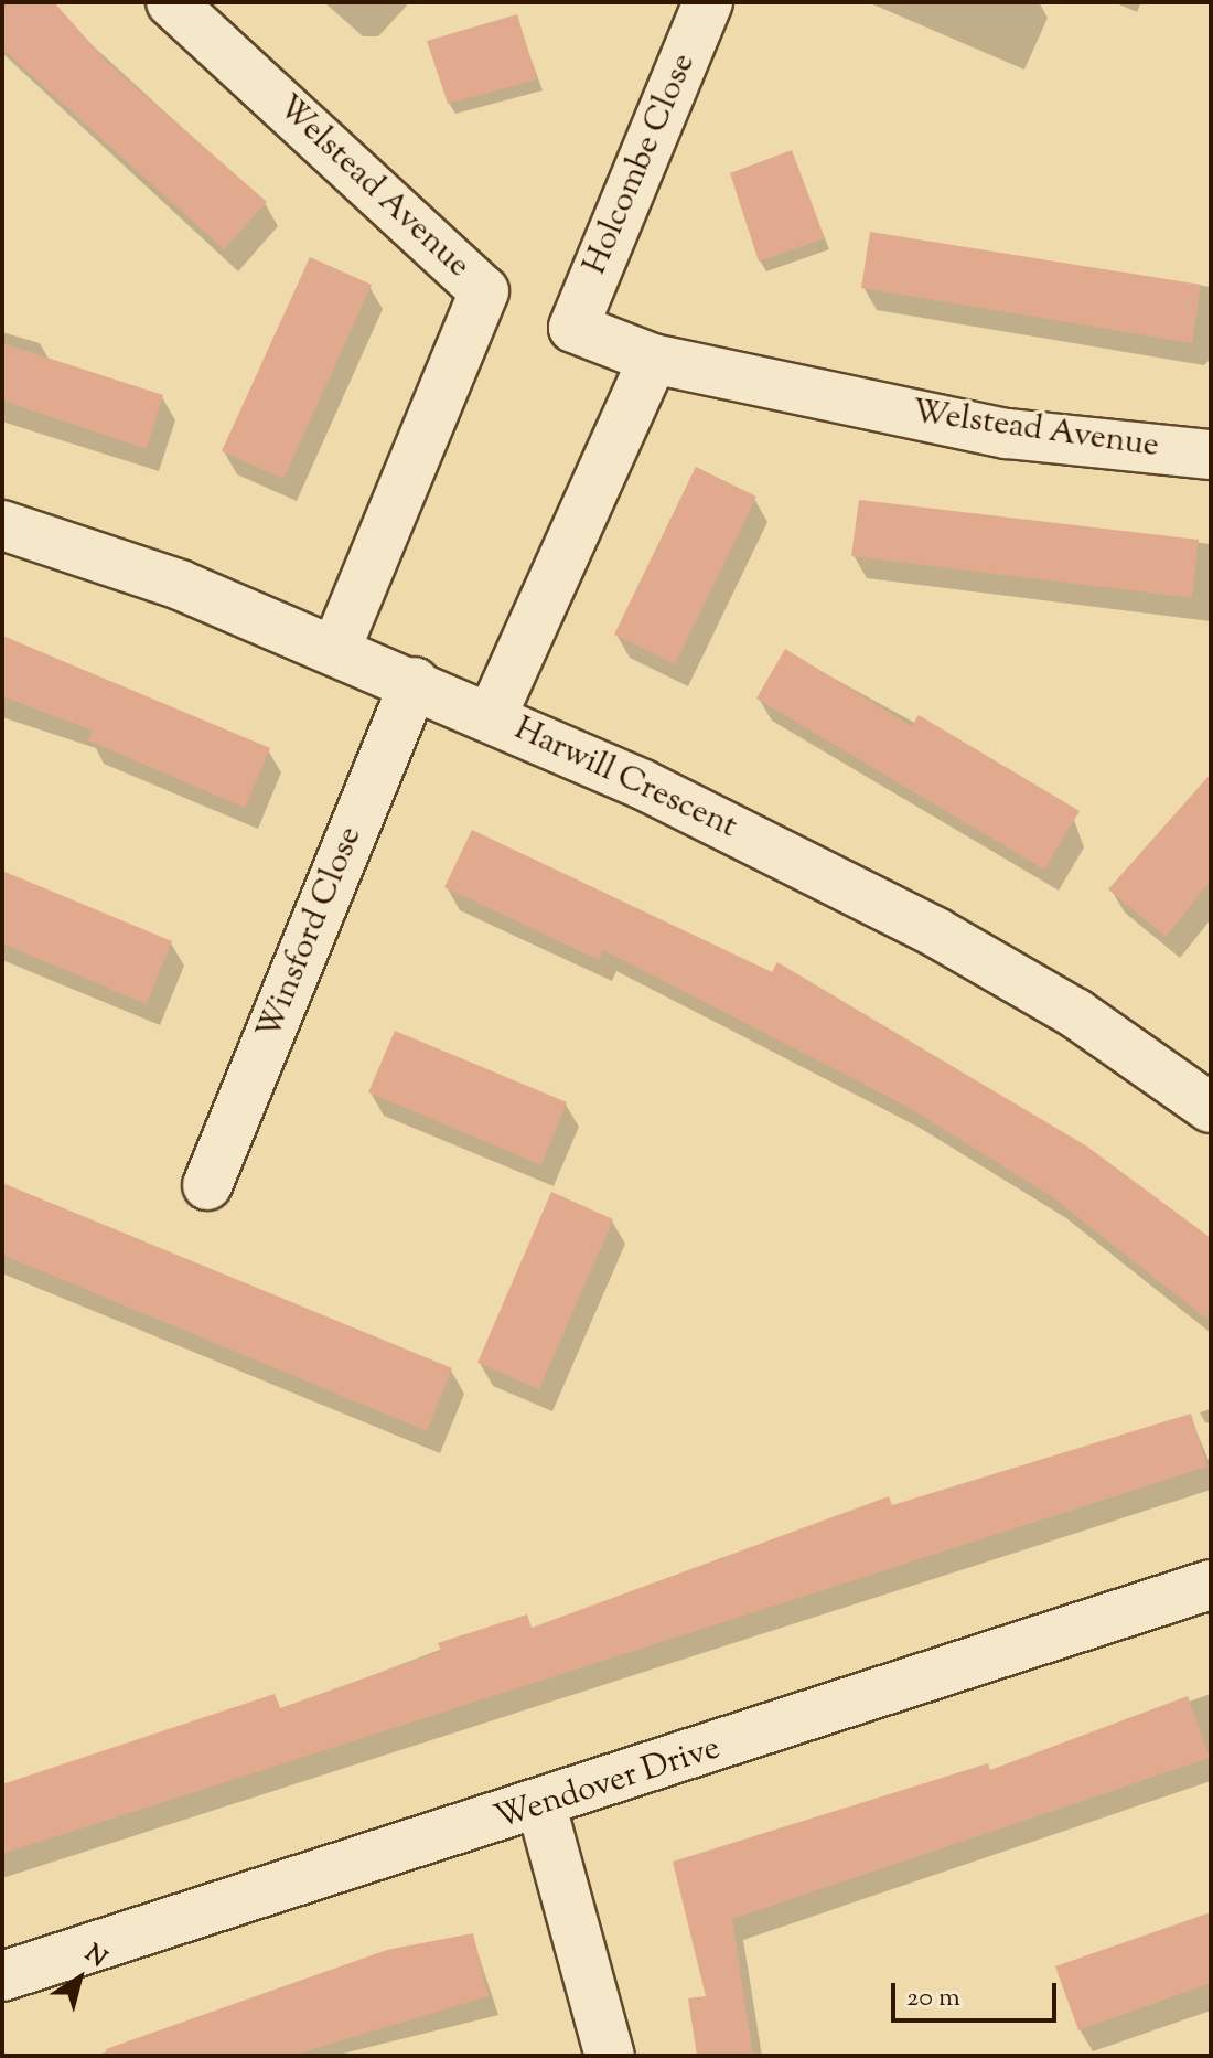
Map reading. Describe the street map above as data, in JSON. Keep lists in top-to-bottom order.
{
  "streets": {
    "street": [
      "Holcombe Close",
      "Welstead Avenue",
      "Harwill Crescent",
      "Winsford Close",
      "Wendover Drive"
    ]
  },
  "crossings": [
    ["Holcombe Close", "Welstead Avenue"],
    ["Welstead Avenue", "Harwill Crescent"],
    ["Harwill Crescent", "Winsford Close"]
  ],
  "scale_bar": "20 m",
  "north": "top right"
}
